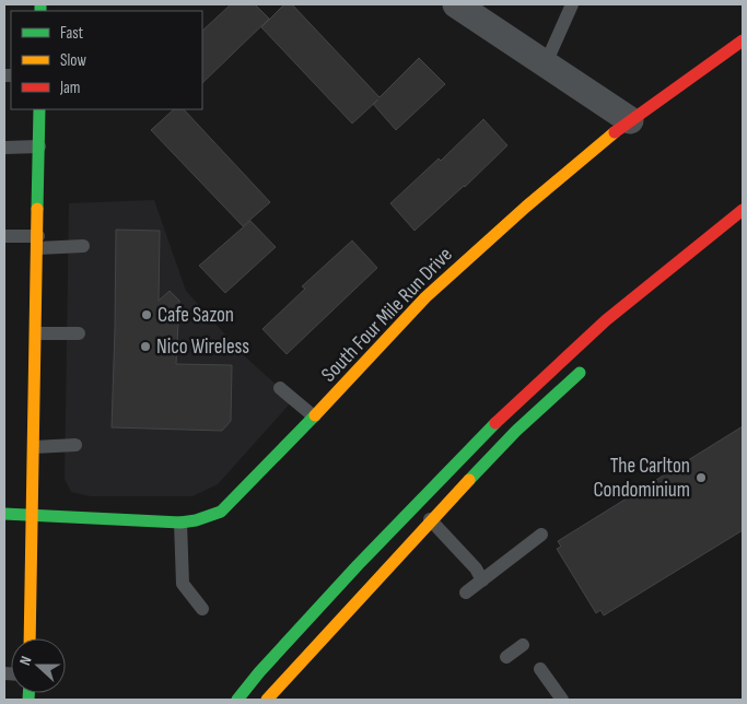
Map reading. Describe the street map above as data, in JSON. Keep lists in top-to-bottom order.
{
  "streets": {
    "main road": ["South Four Mile Run Drive"]
  },
  "places": ["Cafe Sazon", "Nico Wireless", "The Carlton Condominium"],
  "legend": ["Fast", "Slow", "Jam"],
  "north": "left"
}
